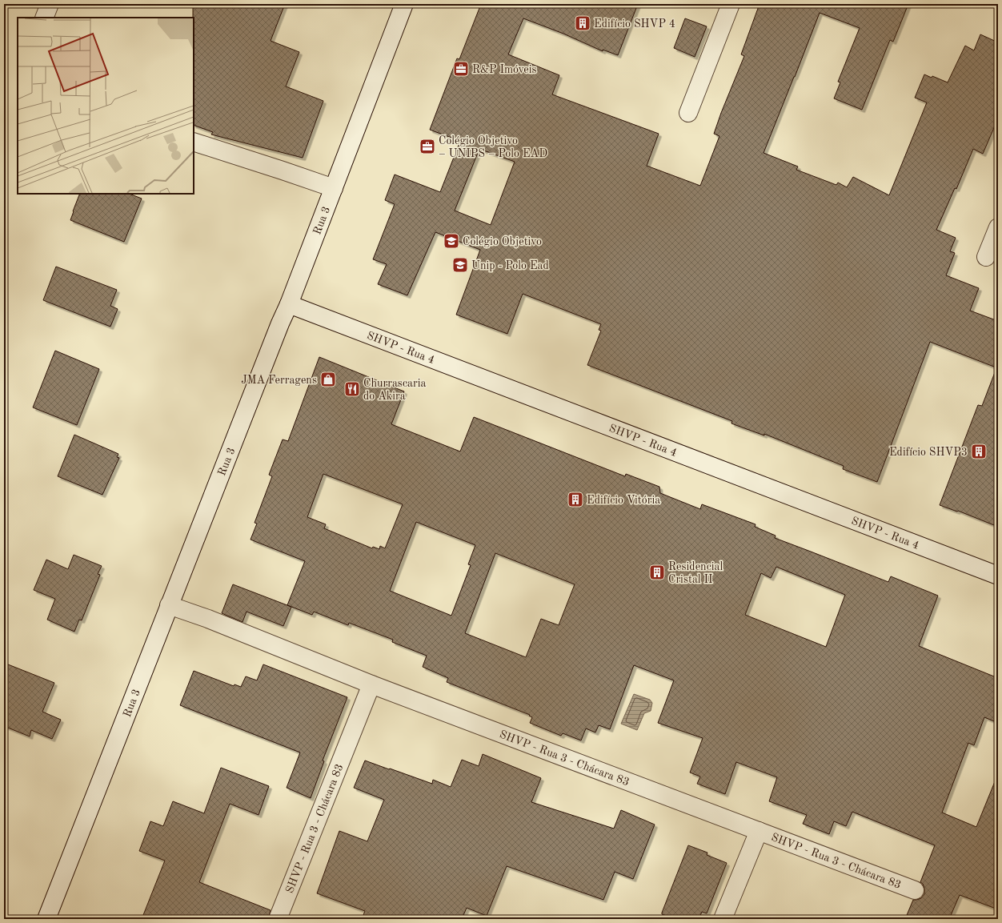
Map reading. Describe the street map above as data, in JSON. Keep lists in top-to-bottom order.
{
  "streets": {
    "street": ["Rua 3", "SHVP - Rua 4", "SHVP - Rua 3 - Chácara 83"]
  },
  "crossings": [
    ["Rua 3", "SHVP - Rua 4"],
    ["Rua 3", "SHVP - Rua 3 - Chácara 83"]
  ],
  "places": {
    "building": [
      "Edifício SHVP 4",
      "Edifício SHVP3",
      "Edifício Vitória",
      "Residencial Cristal II"
    ],
    "office": ["R&P Imóveis", "Colégio Objetivo – UNIPS – Polo EAD"],
    "school or university": ["Colégio Objetivo", "Unip - Polo Ead"],
    "shop": ["JMA Ferragens"],
    "restaurant": ["Churrascaria do Akira"]
  }
}
